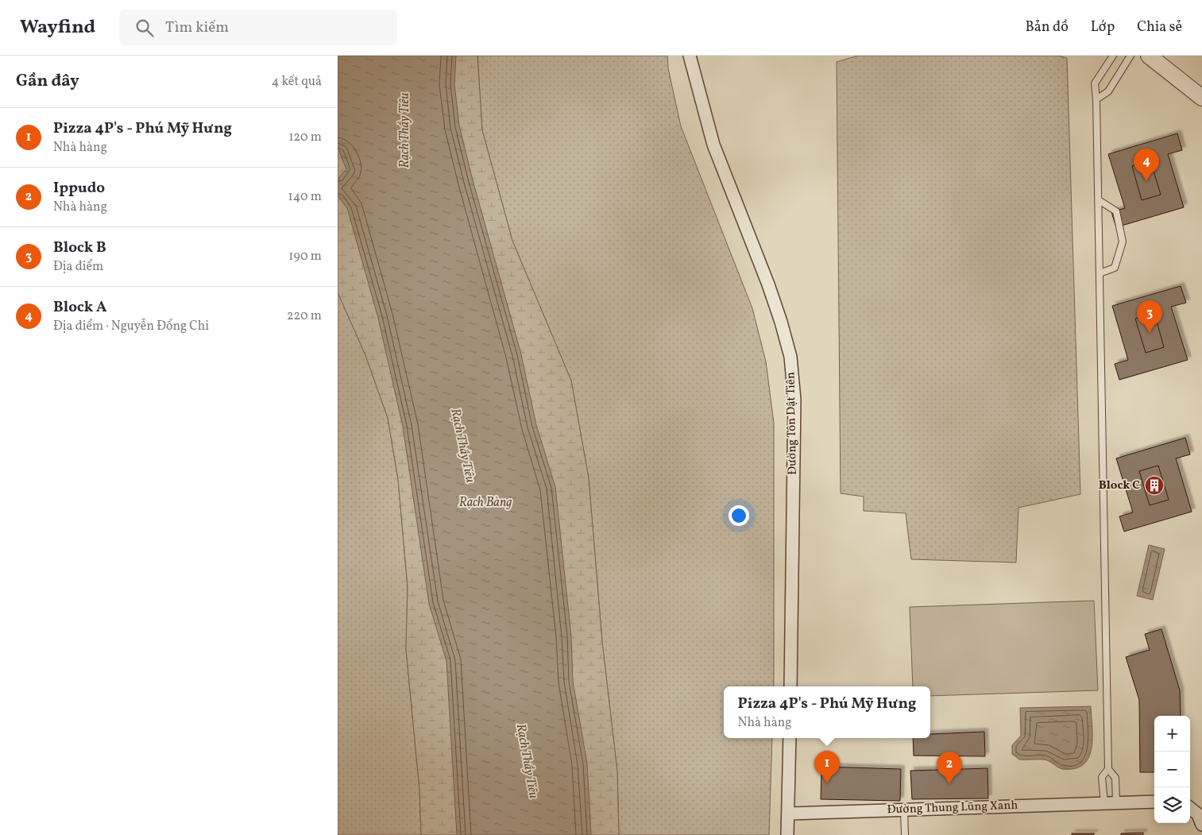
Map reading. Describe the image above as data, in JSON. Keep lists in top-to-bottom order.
{
  "streets": {
    "street": ["Đường Tôn Dật Tiên", "Đường Thung Lũng Xanh"]
  },
  "water": ["Rạch Thầy Tiêu", "Rạch Bàng"],
  "places": {
    "building": ["Block C"]
  },
  "page": {
    "header": "Wayfind",
    "search": "Tìm kiếm",
    "nav": ["Bản đồ", "Lớp", "Chia sẻ"],
    "heading": ["Gần đây", "4 kết quả"],
    "list": [
      {
        "mark": "1",
        "name": "Pizza 4P's - Phú Mỹ Hưng",
        "note": "Nhà hàng",
        "value": "120 m"
      },
      {
        "mark": "2",
        "name": "Ippudo",
        "note": "Nhà hàng",
        "value": "140 m"
      },
      {
        "mark": "3",
        "name": "Block B",
        "note": "Địa điểm",
        "value": "190 m"
      },
      {
        "mark": "4",
        "name": "Block A",
        "note": "Địa điểm · Nguyễn Đổng Chi",
        "value": "220 m"
      }
    ],
    "pins": [
      "4",
      "3",
      "1",
      "2"
    ],
    "popup": ["Pizza 4P's - Phú Mỹ Hưng", "Nhà hàng"],
    "map_buttons": ["+", "−"]
  }
}
